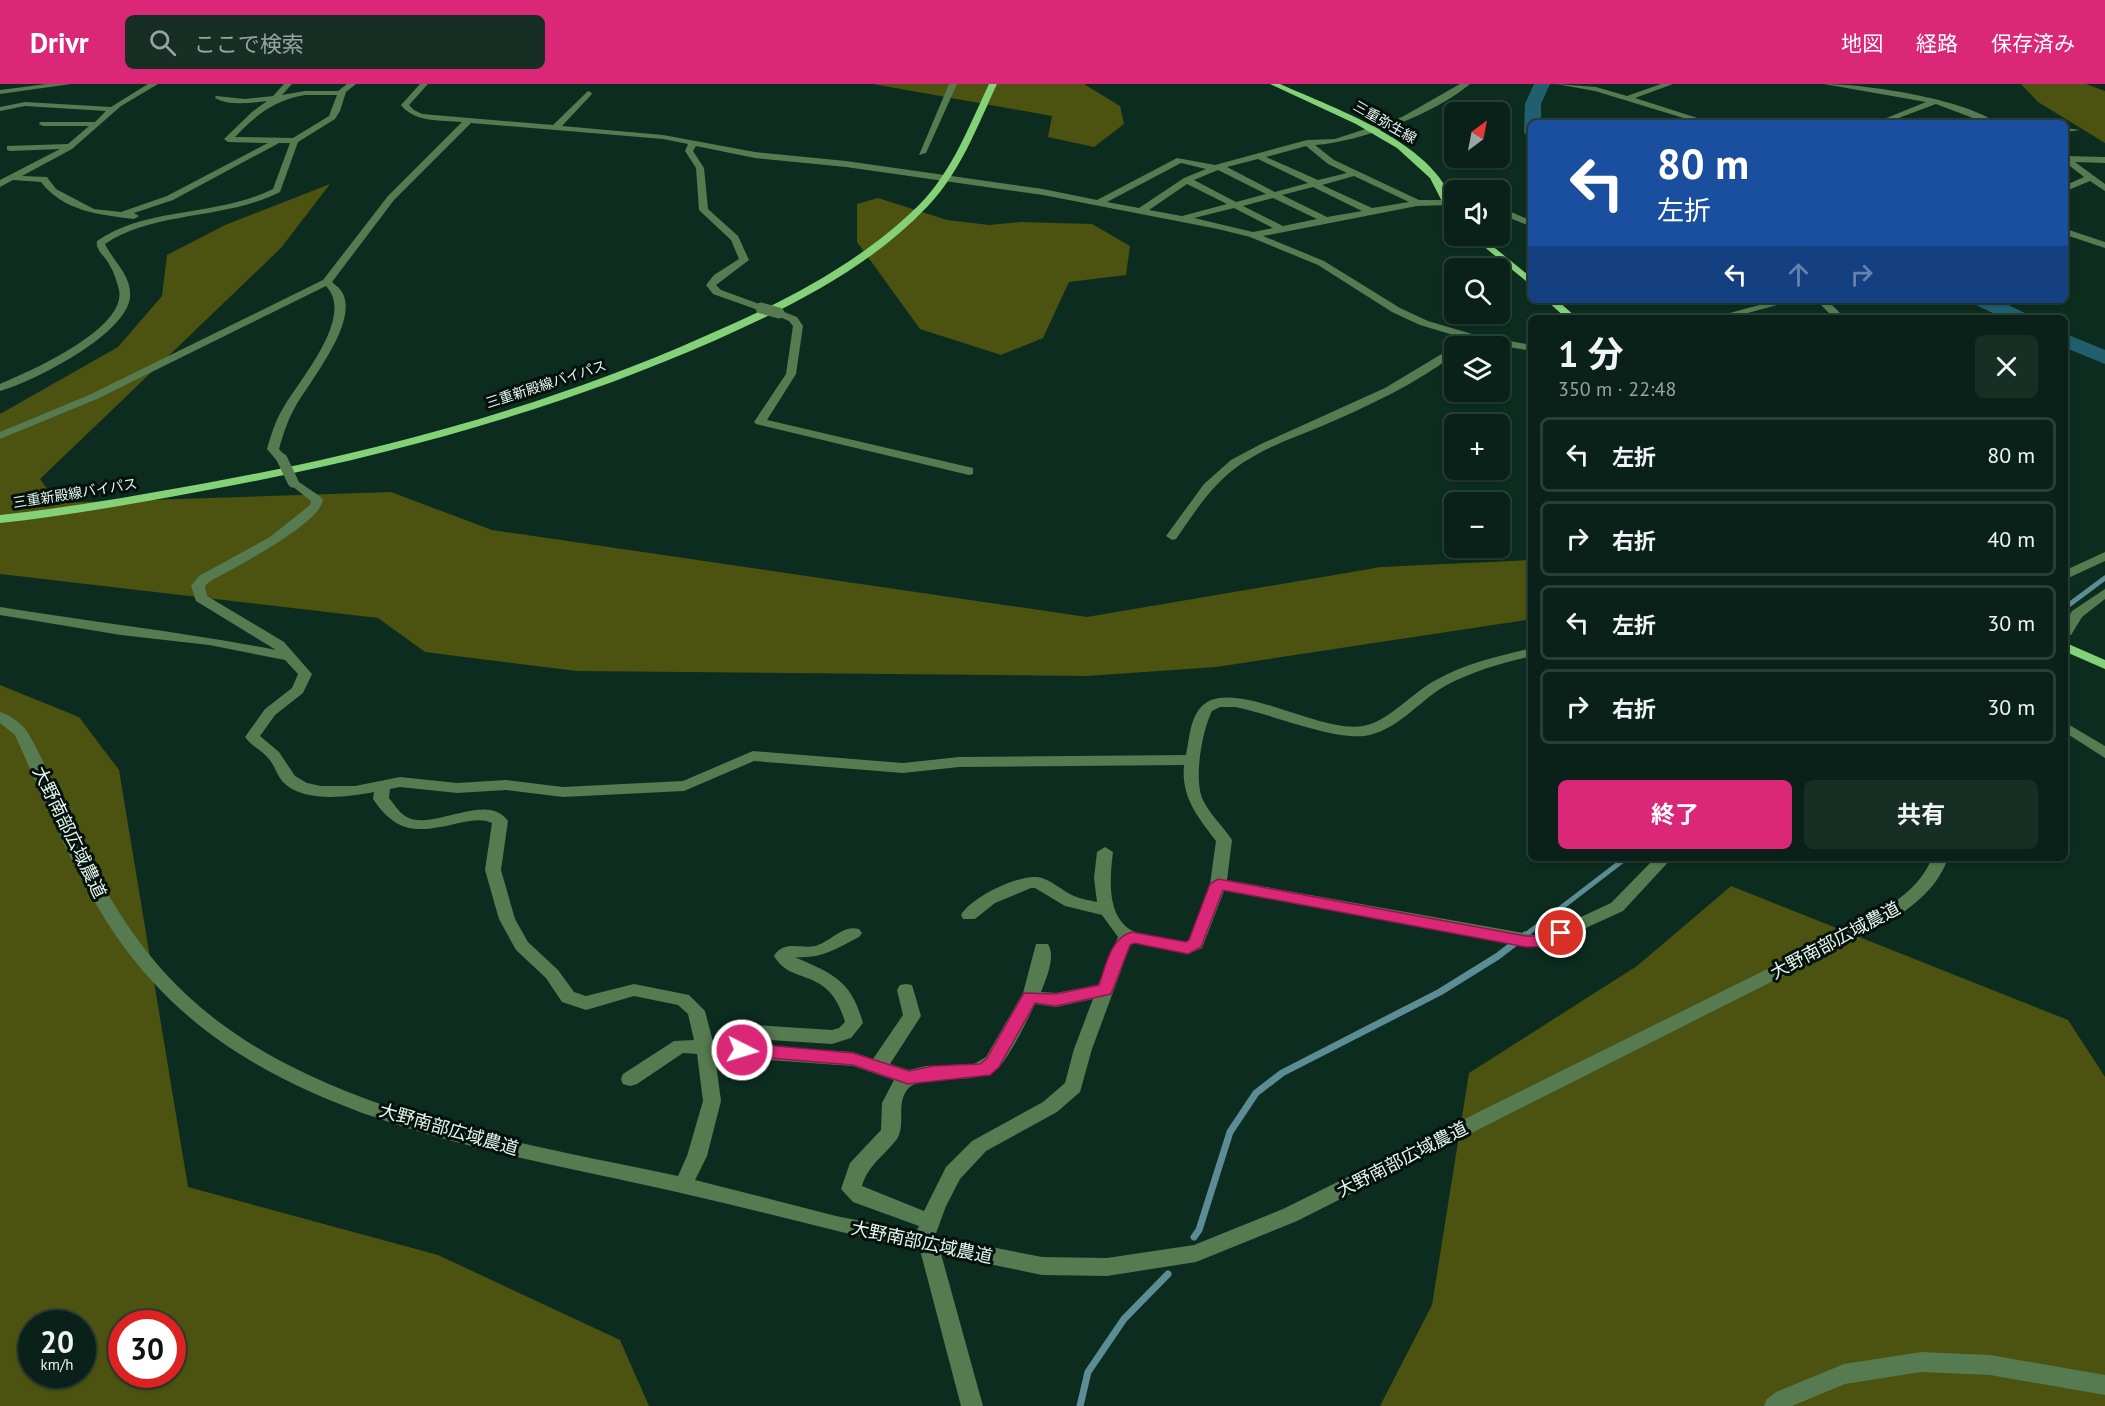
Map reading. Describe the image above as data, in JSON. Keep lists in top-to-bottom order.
{
  "streets": {
    "main road": ["三重弥生線", "三重新殿線バイパス"],
    "street": ["大野南部広域農道"]
  },
  "north": "top right",
  "page": {
    "header": "Drivr",
    "search": "ここで検索",
    "nav": ["地図", "経路", "保存済み"],
    "map_buttons": ["+", "−"],
    "turn": ["80 m", "左折"],
    "heading": ["1 分", "350 m · 22:48"],
    "list": [
      {
        "name": "左折",
        "value": "80 m"
      },
      {
        "name": "右折",
        "value": "40 m"
      },
      {
        "name": "左折",
        "value": "30 m"
      },
      {
        "name": "右折",
        "value": "30 m"
      }
    ],
    "buttons": ["終了", "共有"],
    "speed": "20 km/h",
    "limit": "30"
  }
}
